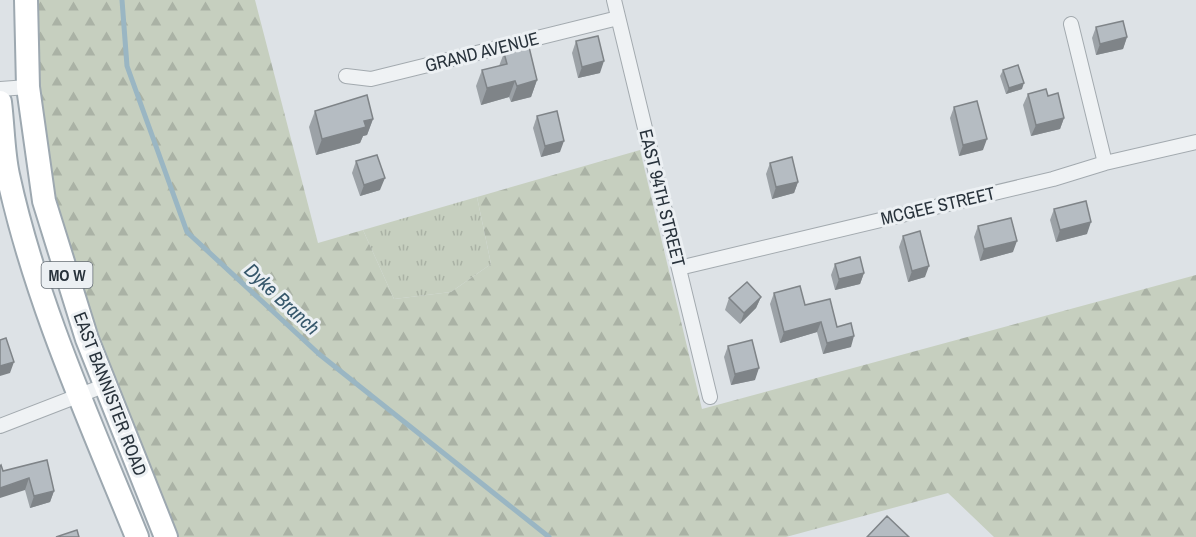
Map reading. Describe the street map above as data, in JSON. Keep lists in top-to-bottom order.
{
  "streets": {
    "main road": ["MO W", "EAST BANNISTER ROAD"],
    "street": ["GRAND AVENUE", "EAST 94TH STREET", "MCGEE STREET"]
  },
  "crossings": [
    ["GRAND AVENUE", "EAST 94TH STREET"],
    ["EAST 94TH STREET", "MCGEE STREET"]
  ],
  "water": ["Dyke Branch"]
}
